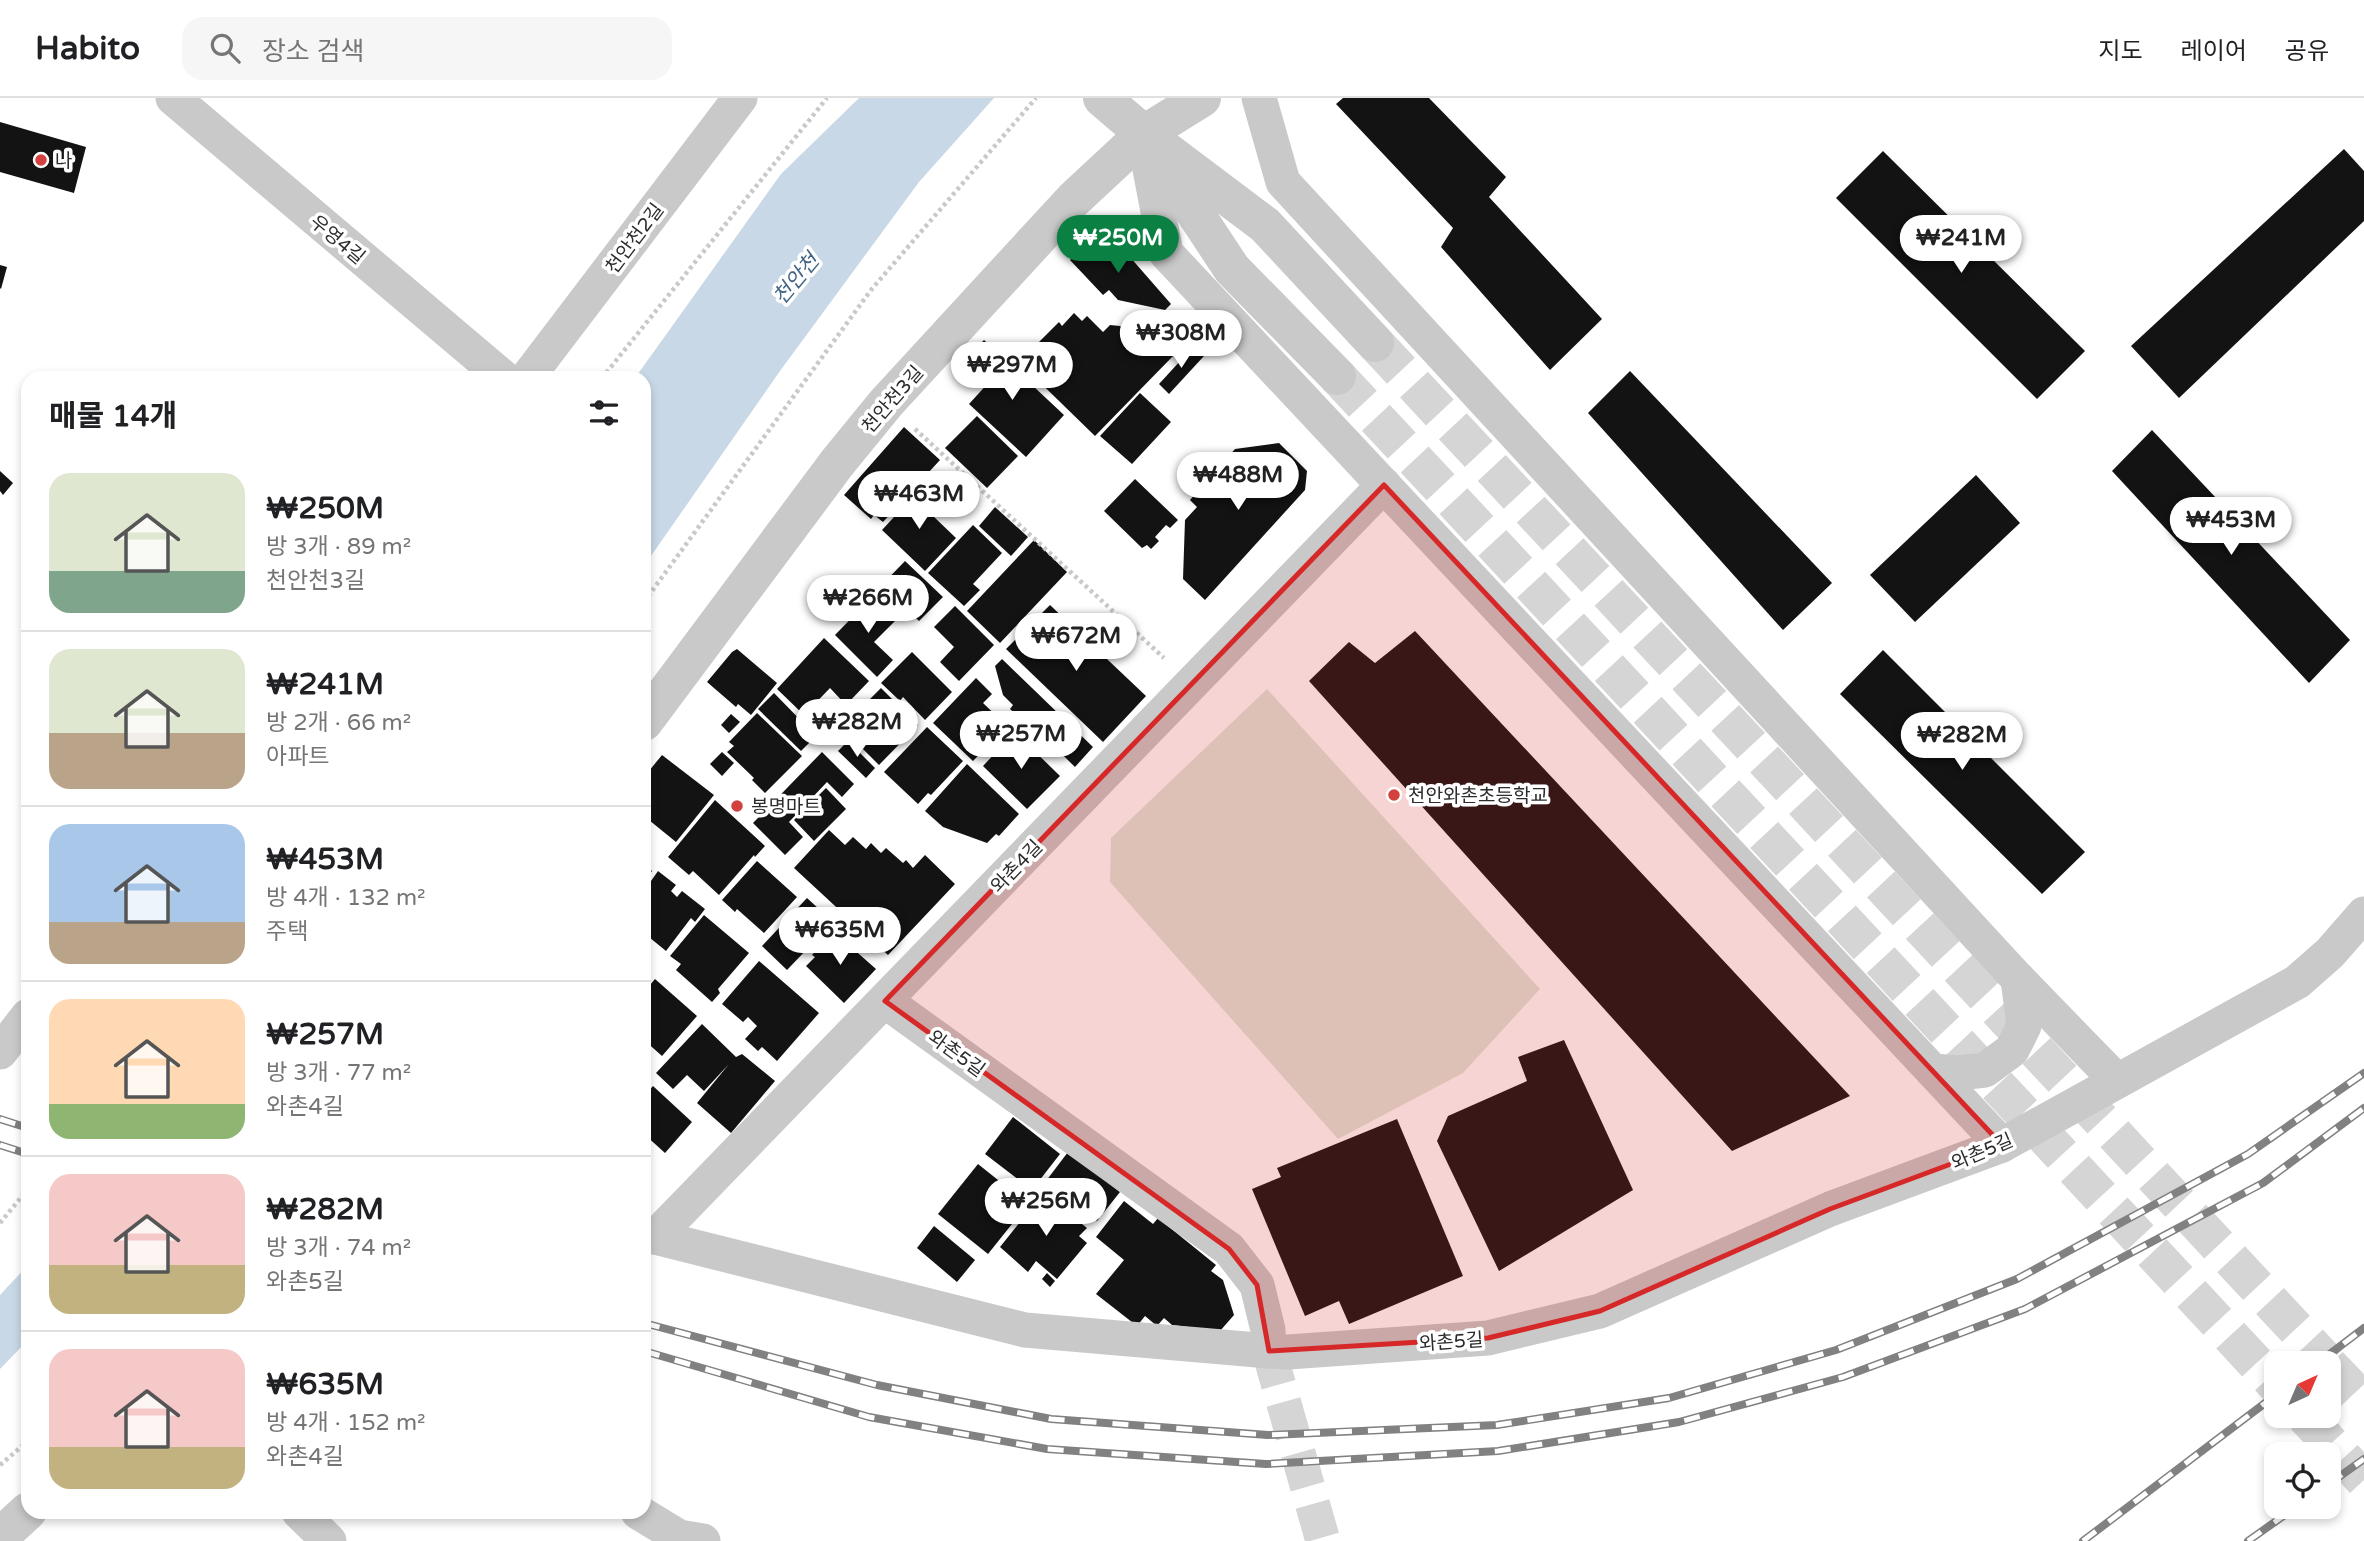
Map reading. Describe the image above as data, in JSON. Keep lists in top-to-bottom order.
{
  "streets": {
    "street": [
      "천안천2길",
      "우영4길",
      "천안천3길",
      "와촌4길",
      "와촌5길"
    ]
  },
  "crossings": [
    ["와촌4길", "와촌5길"]
  ],
  "water": ["천안천"],
  "places": ["나", "천안와촌초등학교", "봉명마트"],
  "north": "top right",
  "page": {
    "header": "Habito",
    "search": "장소 검색",
    "nav": ["지도", "레이어", "공유"],
    "price": [
      "₩250M",
      "₩241M",
      "₩308M",
      "₩297M",
      "₩488M",
      "₩463M",
      "₩453M",
      "₩266M",
      "₩672M",
      "₩282M",
      "₩257M",
      "₩282M",
      "₩635M",
      "₩256M"
    ],
    "heading": "매물 14개",
    "list": [
      {
        "name": "₩250M",
        "note": "방 3개 · 89 m² · 천안천3길"
      },
      {
        "name": "₩241M",
        "note": "방 2개 · 66 m² · 아파트"
      },
      {
        "name": "₩453M",
        "note": "방 4개 · 132 m² · 주택"
      },
      {
        "name": "₩257M",
        "note": "방 3개 · 77 m² · 와촌4길"
      },
      {
        "name": "₩282M",
        "note": "방 3개 · 74 m² · 와촌5길"
      },
      {
        "name": "₩635M",
        "note": "방 4개 · 152 m² · 와촌4길"
      }
    ]
  }
}
